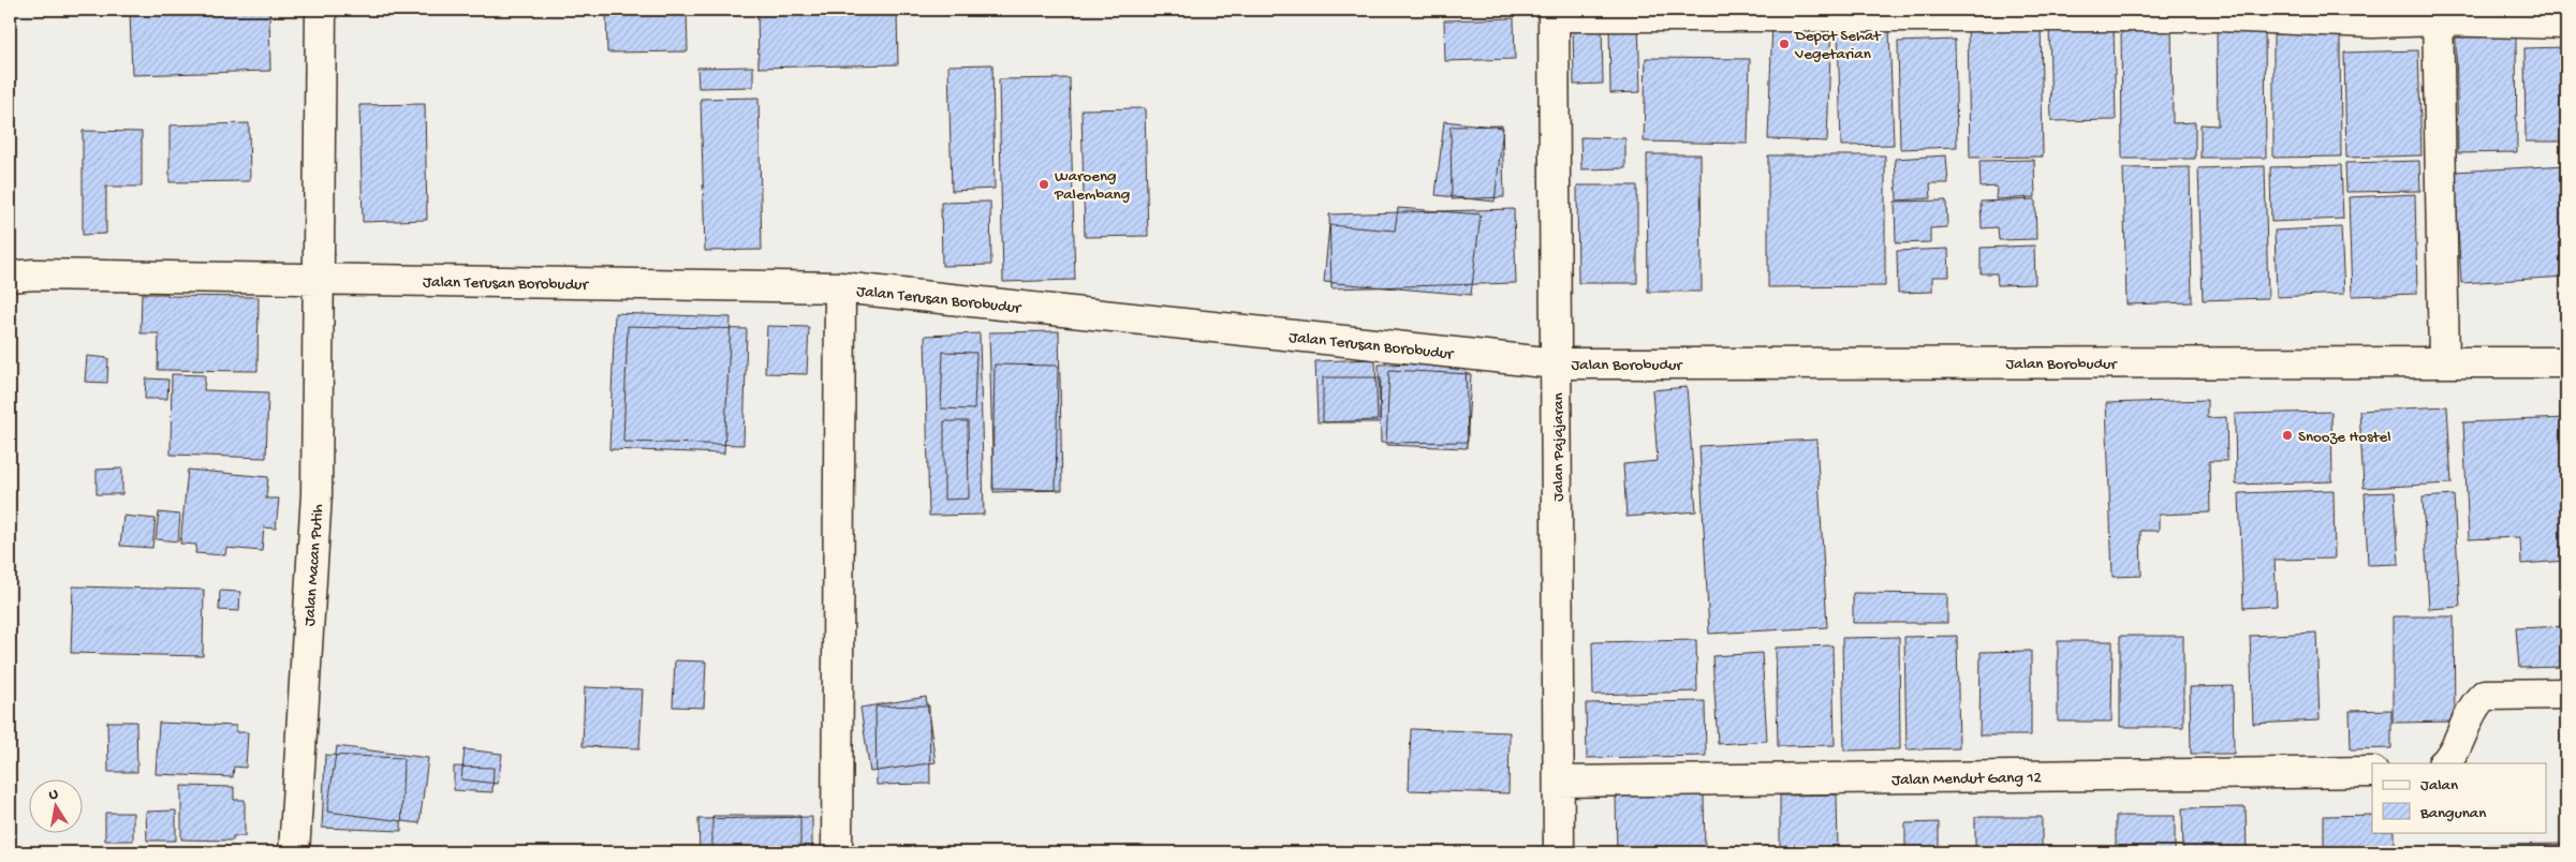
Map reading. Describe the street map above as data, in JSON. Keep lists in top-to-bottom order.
{
  "streets": {
    "street": [
      "Jalan Terusan Borobudur",
      "Jalan Borobudur",
      "Jalan Pajajaran",
      "Jalan Macan Putih",
      "Jalan Mendut Gang 12"
    ]
  },
  "crossings": [
    ["Jalan Terusan Borobudur", "Jalan Borobudur"],
    ["Jalan Terusan Borobudur", "Jalan Pajajaran"],
    ["Jalan Terusan Borobudur", "Jalan Macan Putih"],
    ["Jalan Borobudur", "Jalan Pajajaran"],
    ["Jalan Pajajaran", "Jalan Mendut Gang 12"]
  ],
  "places": ["Depot Sehat Vegetarian", "Waroeng Palembang", "Snooze Hostel"],
  "legend": ["Jalan", "Bangunan"],
  "north": "top"
}
